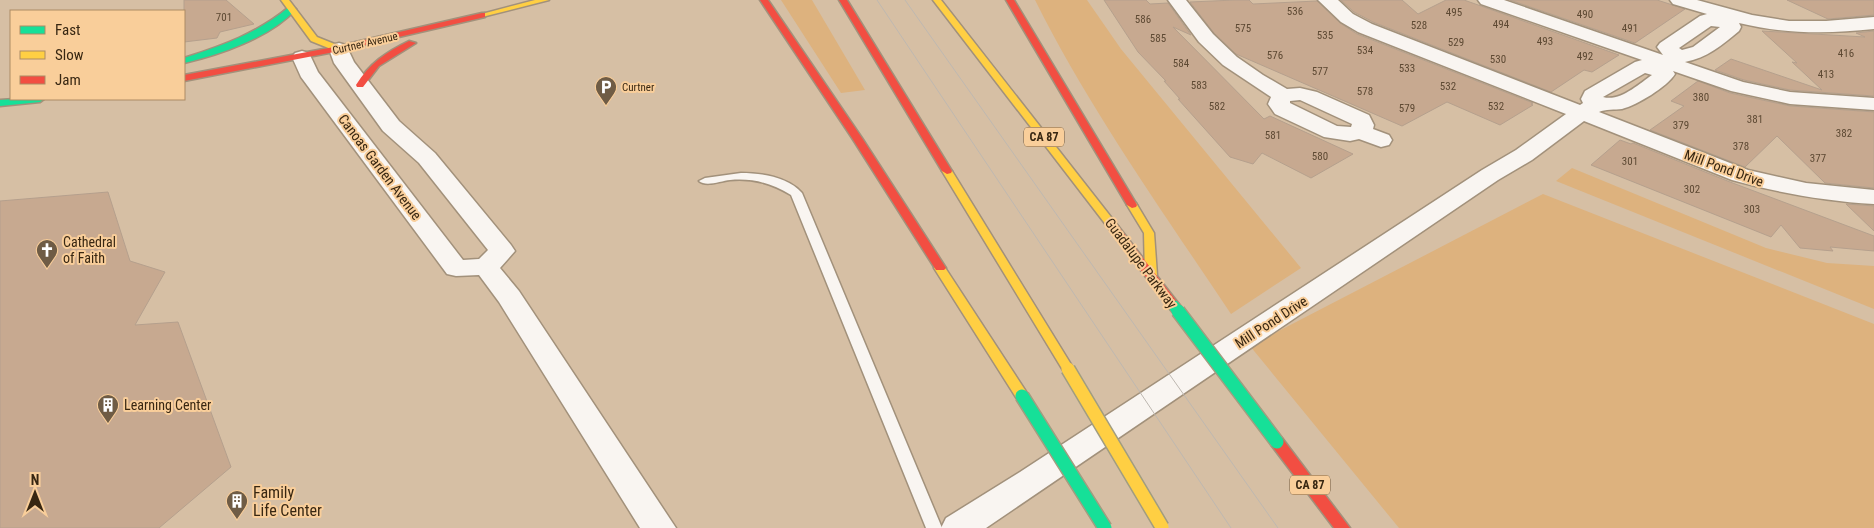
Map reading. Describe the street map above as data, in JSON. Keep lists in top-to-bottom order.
{
  "streets": {
    "main road": ["Curtner Avenue", "CA 87", "Guadalupe Parkway"],
    "street": ["Canoas Garden Avenue", "Mill Pond Drive"]
  },
  "crossings": [
    ["Curtner Avenue", "Canoas Garden Avenue"]
  ],
  "places": {
    "parking": ["Curtner"],
    "church": ["Cathedral of Faith"],
    "building": ["Learning Center", "Family Life Center"]
  },
  "house_numbers": [
    "536",
    "495",
    "490",
    "701",
    "586",
    "494",
    "528",
    "575",
    "491",
    "535",
    "585",
    "493",
    "529",
    "534",
    "416",
    "576",
    "492",
    "530",
    "584",
    "533",
    "577",
    "413",
    "583",
    "532",
    "578",
    "380",
    "582",
    "532",
    "579",
    "381",
    "379",
    "382",
    "581",
    "378",
    "580",
    "377",
    "301",
    "302",
    "303"
  ],
  "legend": ["Fast", "Slow", "Jam"],
  "north": "top"
}
